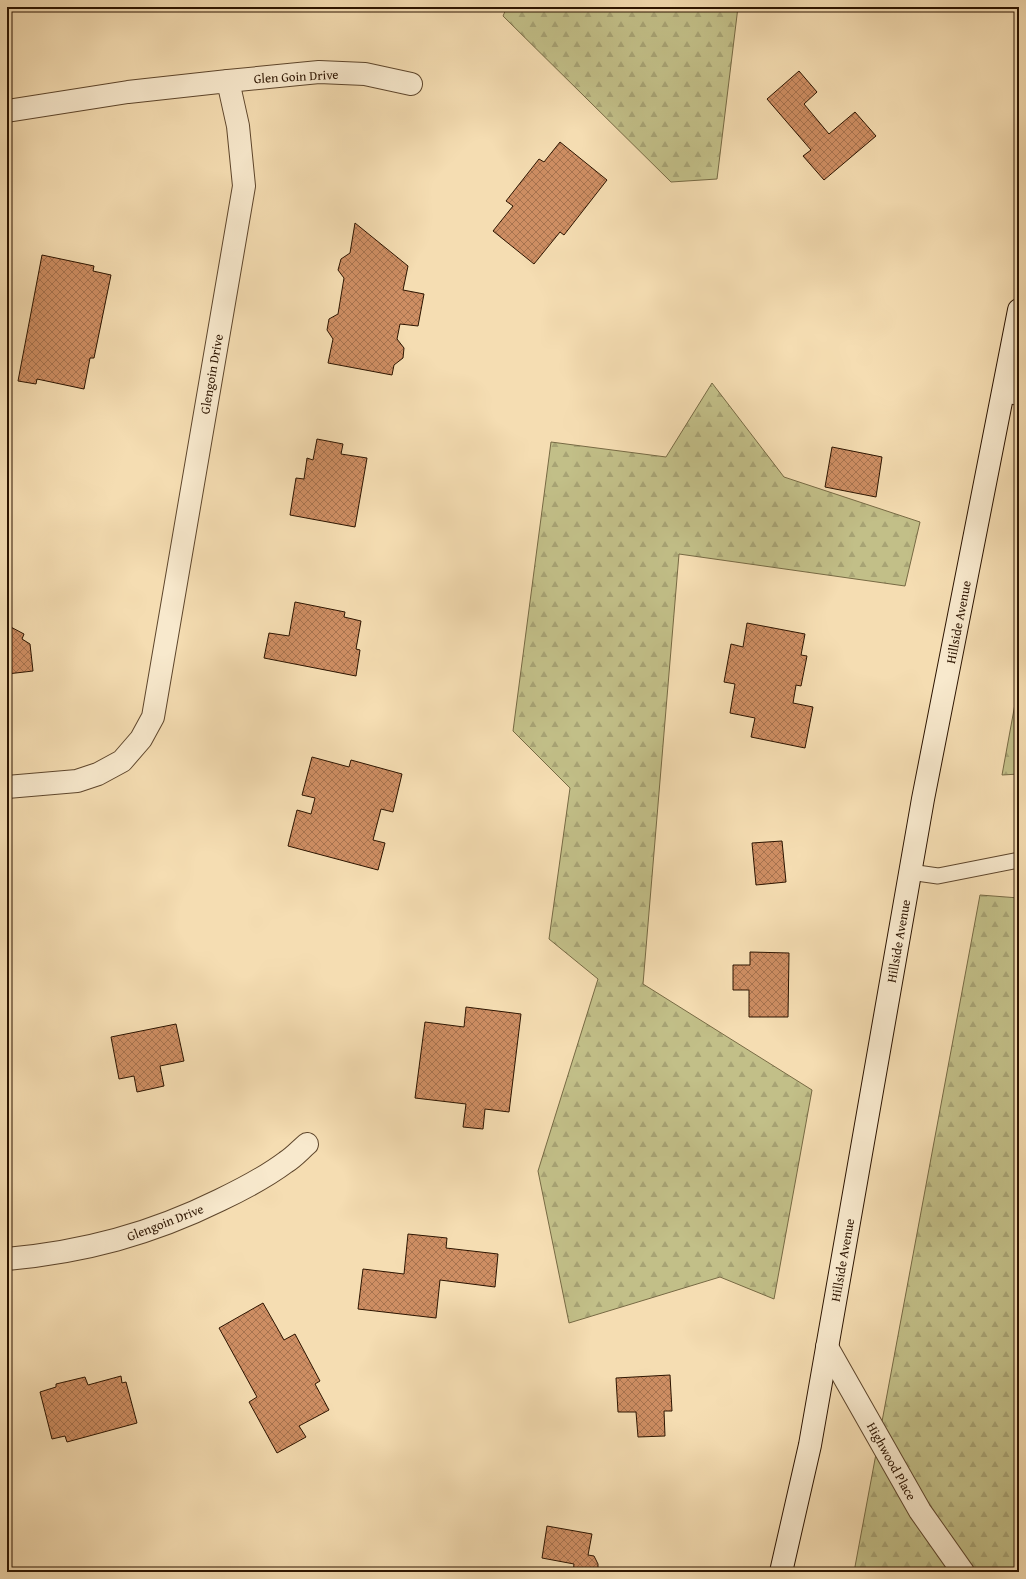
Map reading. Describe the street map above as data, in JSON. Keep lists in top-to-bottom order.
{
  "streets": {
    "street": [
      "Glen Goin Drive",
      "Glengoin Drive",
      "Hillside Avenue",
      "Highwood Place"
    ]
  },
  "crossings": [
    ["Glen Goin Drive", "Glengoin Drive"],
    ["Hillside Avenue", "Highwood Place"]
  ]
}
